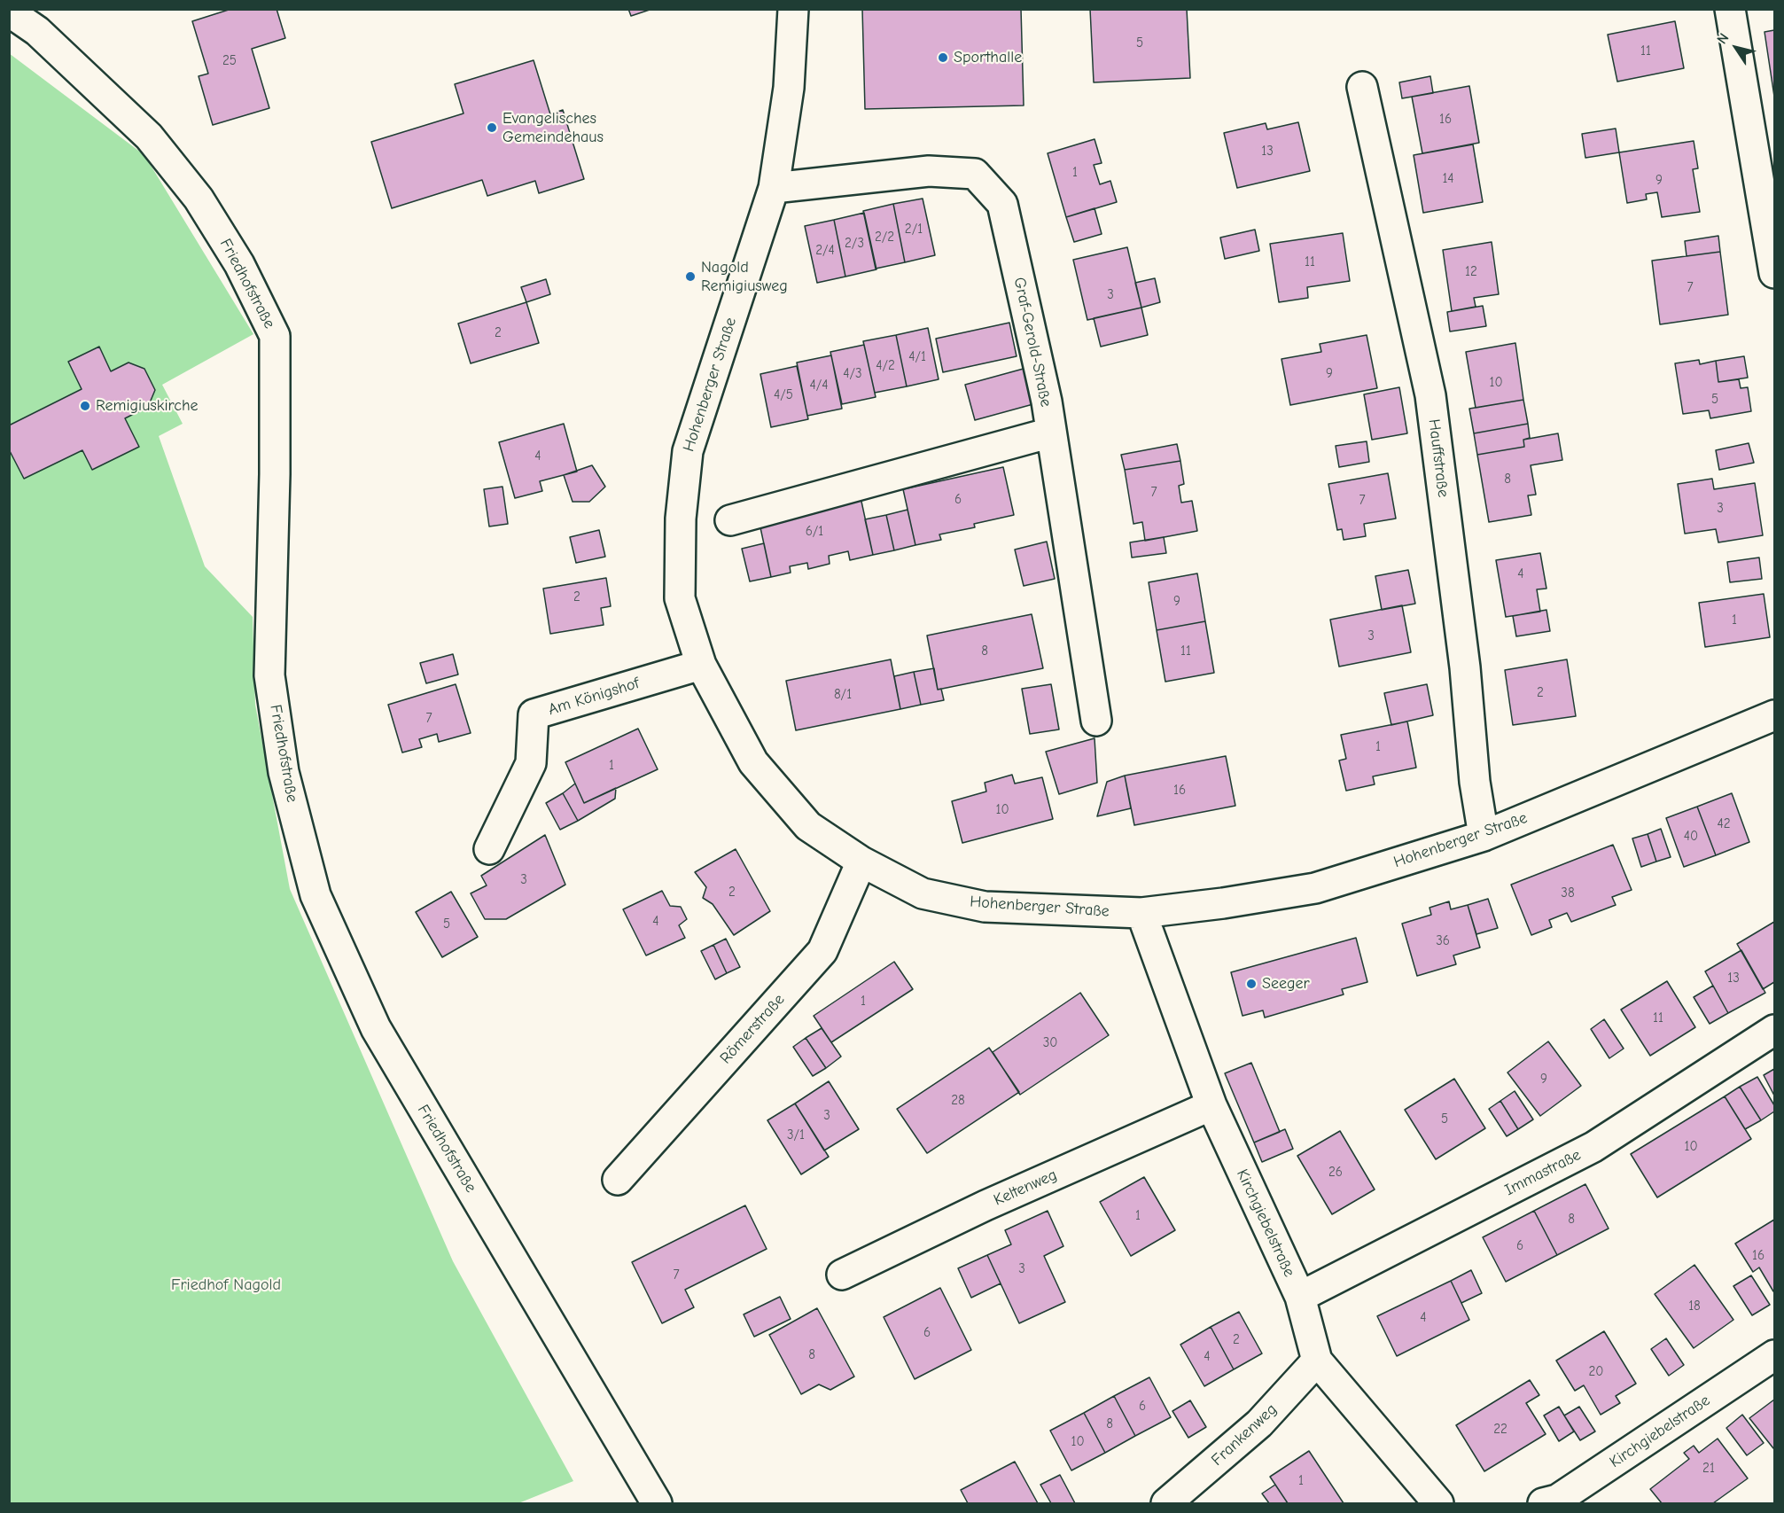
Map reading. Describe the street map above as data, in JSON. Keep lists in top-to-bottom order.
{
  "streets": {
    "street": [
      "Friedhofstraße",
      "Graf-Gerold-Straße",
      "Hohenberger Straße",
      "Hauffstraße",
      "Am Königshof",
      "Römerstraße",
      "Immastraße",
      "Keltenweg",
      "Kirchgiebelstraße",
      "Frankenweg"
    ]
  },
  "crossings": [
    ["Graf-Gerold-Straße", "Hohenberger Straße"],
    ["Hohenberger Straße", "Hauffstraße"],
    ["Hohenberger Straße", "Am Königshof"],
    ["Hohenberger Straße", "Römerstraße"],
    ["Hohenberger Straße", "Kirchgiebelstraße"],
    ["Immastraße", "Kirchgiebelstraße"],
    ["Keltenweg", "Kirchgiebelstraße"],
    ["Kirchgiebelstraße", "Frankenweg"]
  ],
  "parks": ["Friedhof Nagold"],
  "places": [
    "Sporthalle",
    "Evangelisches Gemeindehaus",
    "Nagold Remigiusweg",
    "Remigiuskirche",
    "Seeger"
  ],
  "house_numbers": [
    "5",
    "11",
    "25",
    "16",
    "13",
    "1",
    "14",
    "9",
    "2/1",
    "2/2",
    "2/3",
    "2/4",
    "11",
    "12",
    "7",
    "3",
    "2",
    "4/1",
    "4/2",
    "4/3",
    "9",
    "10",
    "4/4",
    "4/5",
    "5",
    "4",
    "8",
    "7",
    "6",
    "7",
    "3",
    "6/1",
    "4",
    "2",
    "9",
    "1",
    "3",
    "8",
    "11",
    "2",
    "8/1",
    "7",
    "1",
    "1",
    "16",
    "10",
    "42",
    "40",
    "3",
    "2",
    "38",
    "4",
    "5",
    "36",
    "13",
    "1",
    "11",
    "30",
    "9",
    "28",
    "3",
    "5",
    "3/1",
    "10",
    "26",
    "1",
    "8",
    "6",
    "16",
    "3",
    "7",
    "18",
    "4",
    "6",
    "2",
    "8",
    "4",
    "20",
    "6",
    "8",
    "22",
    "10",
    "21",
    "1"
  ],
  "north": "top left"
}
